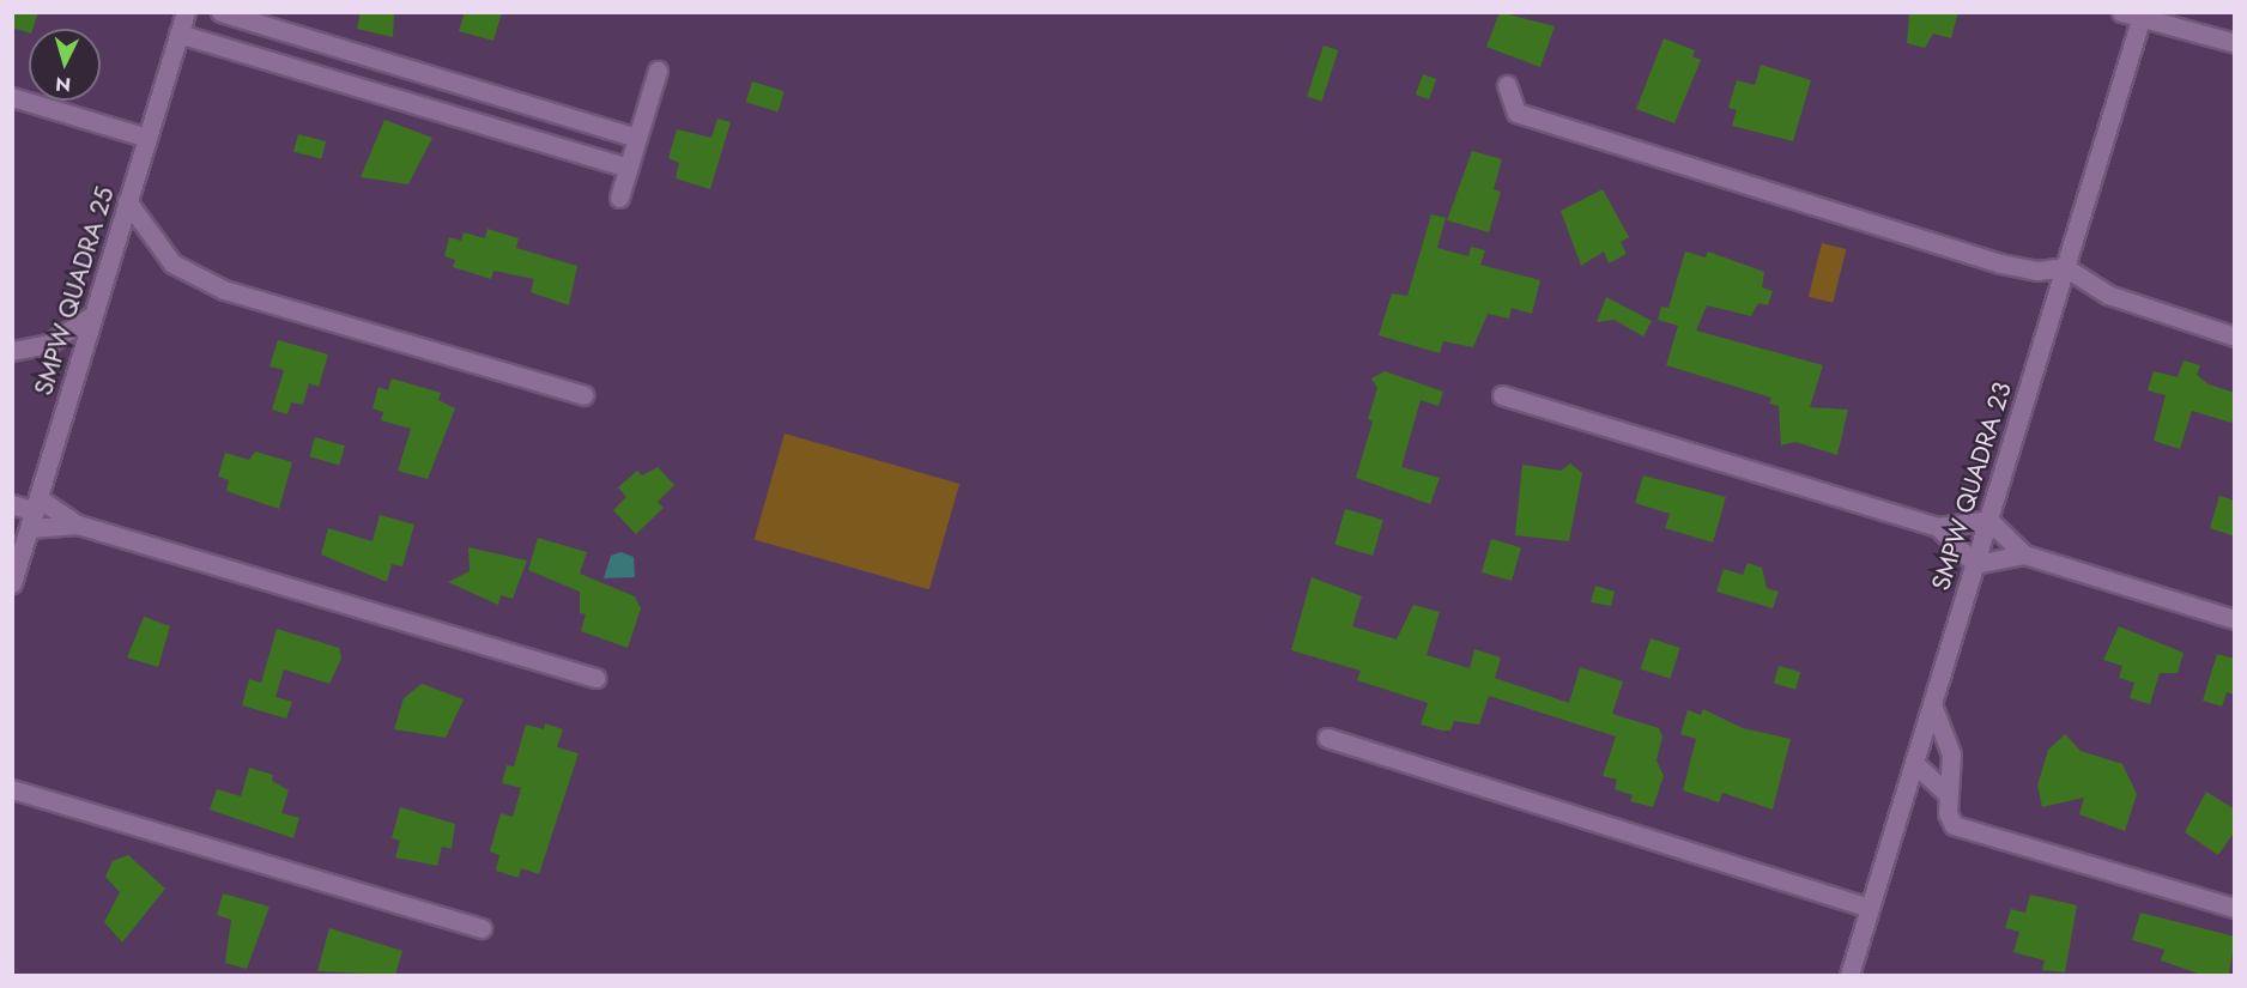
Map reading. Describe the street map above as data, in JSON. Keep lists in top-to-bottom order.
{
  "streets": {
    "street": ["SMPW QUADRA 25", "SMPW QUADRA 23"]
  },
  "north": "bottom"
}
